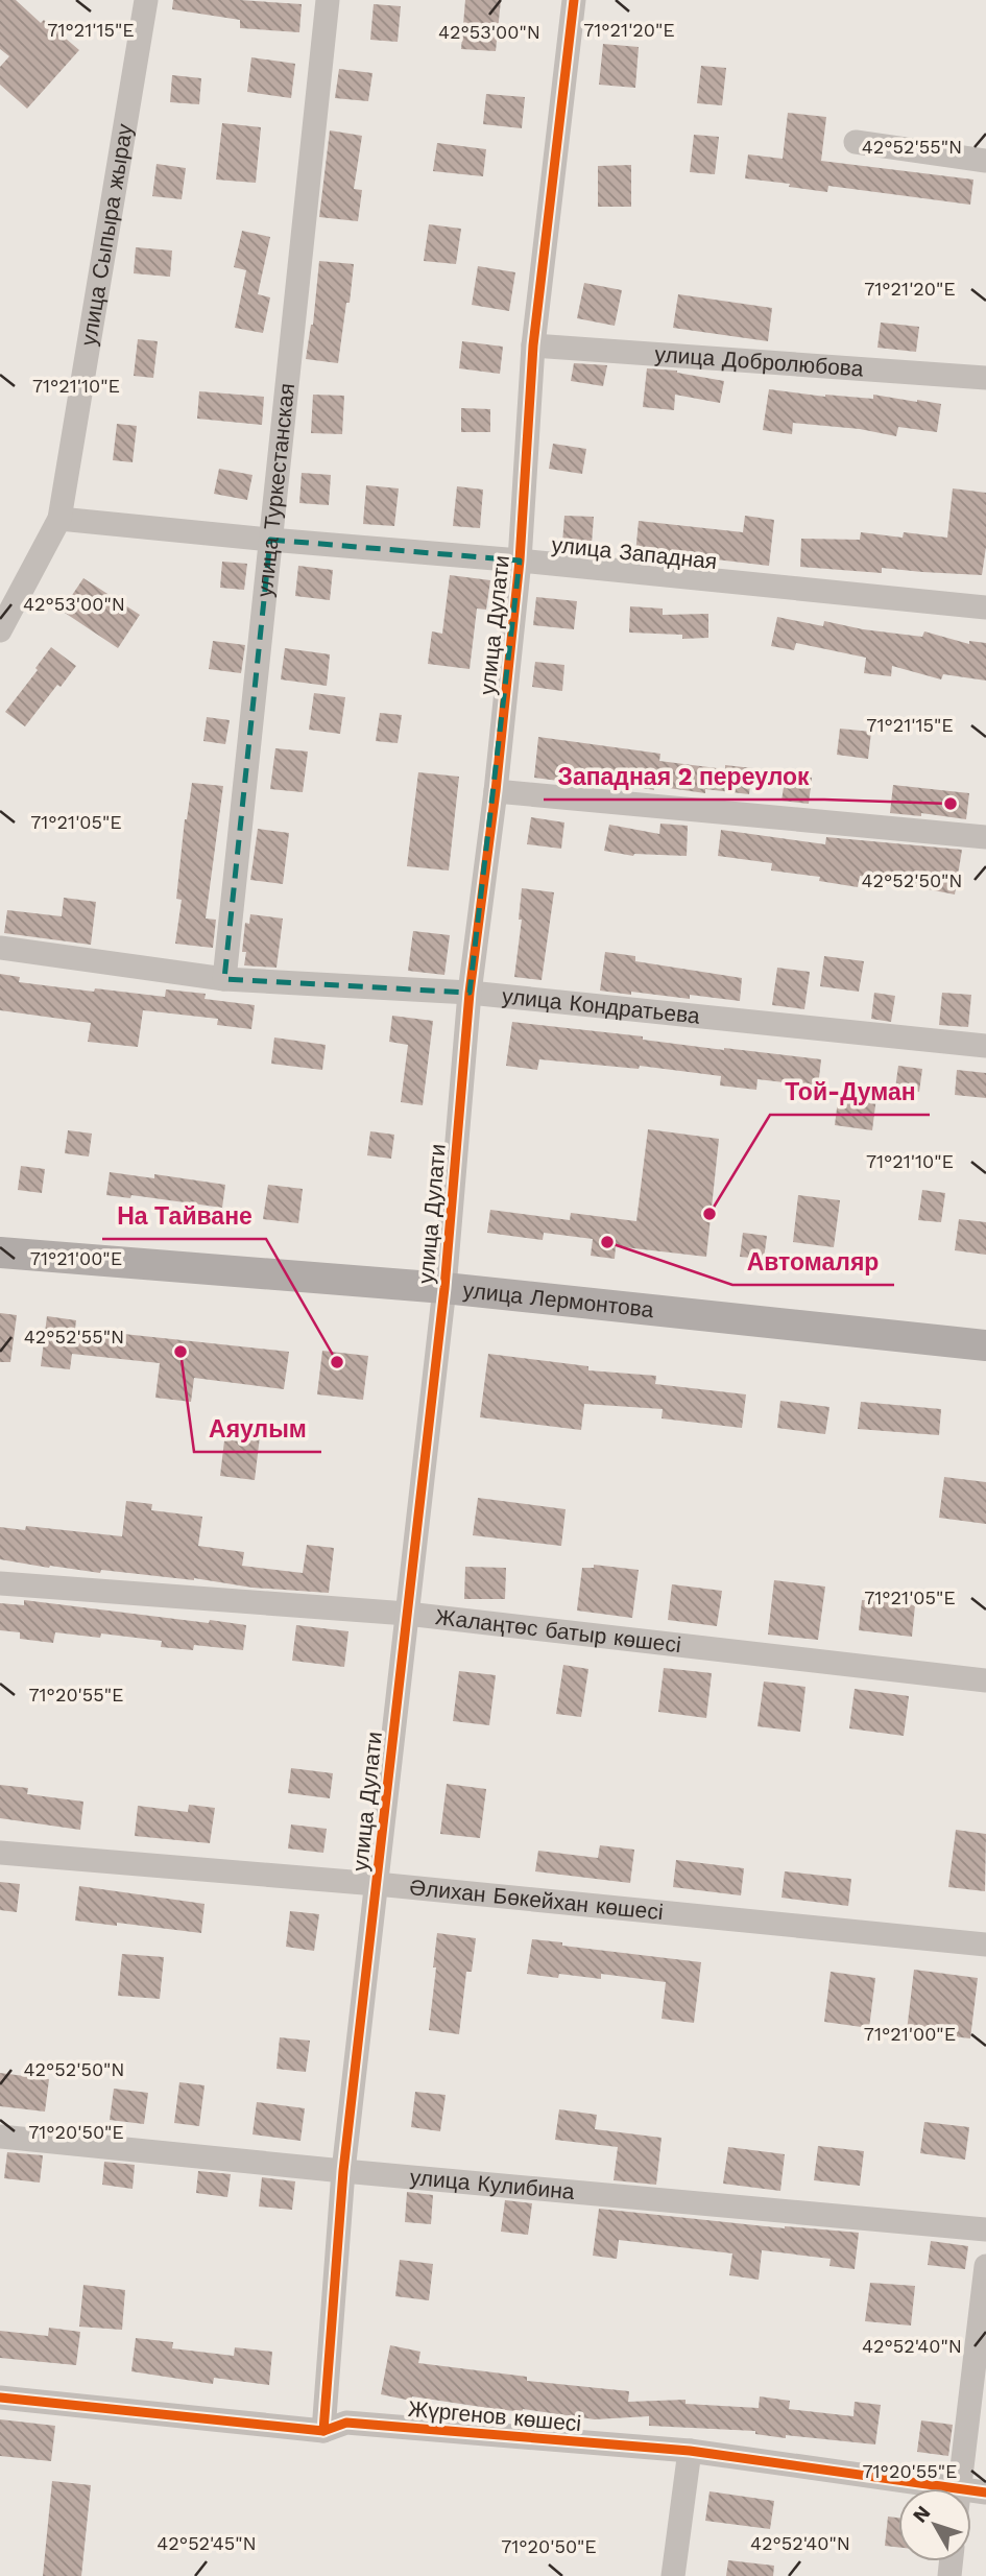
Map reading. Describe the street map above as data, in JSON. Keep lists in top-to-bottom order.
{
  "streets": {
    "main road": ["улица Лермонтова"],
    "street": [
      "улица Сыпыра жырау",
      "улица Добролюбова",
      "улица Туркестанская",
      "улица Западная",
      "улица Дулати",
      "улица Кондратьева",
      "Жалаңтөс батыр көшесі",
      "Әлихан Бөкейхан көшесі",
      "улица Кулибина",
      "Жүргенов көшесі"
    ]
  },
  "crossings": [
    ["улица Сыпыра жырау", "улица Западная"],
    ["улица Добролюбова", "улица Дулати"],
    ["улица Туркестанская", "улица Западная"],
    ["улица Туркестанская", "улица Кондратьева"],
    ["улица Западная", "улица Дулати"],
    ["улица Дулати", "улица Кондратьева"],
    ["улица Дулати", "улица Лермонтова"],
    ["улица Дулати", "Жалаңтөс батыр көшесі"],
    ["улица Дулати", "Әлихан Бөкейхан көшесі"],
    ["улица Дулати", "улица Кулибина"],
    ["улица Дулати", "Жүргенов көшесі"]
  ],
  "places": [
    "Западная 2 переулок",
    "Той-Думан",
    "Автомаляр",
    "Аяулым",
    "На Тайване"
  ],
  "north": "top left",
  "coordinates": [
    "71°21'15\"E",
    "71°21'20\"E",
    "42°53'00\"N",
    "42°52'55\"N",
    "71°21'10\"E",
    "71°21'05\"E",
    "42°52'50\"N",
    "71°21'00\"E",
    "71°20'55\"E",
    "71°20'50\"E",
    "42°52'40\"N",
    "42°52'45\"N"
  ]
}
